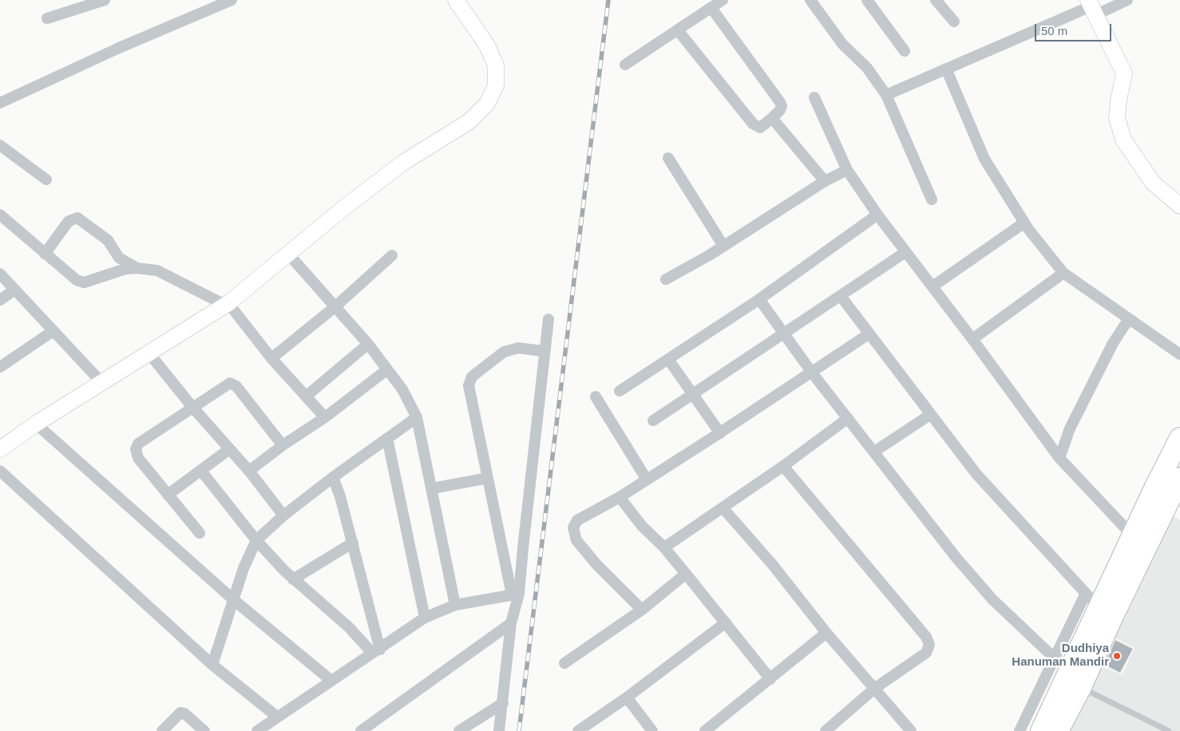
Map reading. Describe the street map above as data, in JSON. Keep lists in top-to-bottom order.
{
  "places": ["Dudhiya Hanuman Mandir"],
  "scale_bar": "50 m"
}
